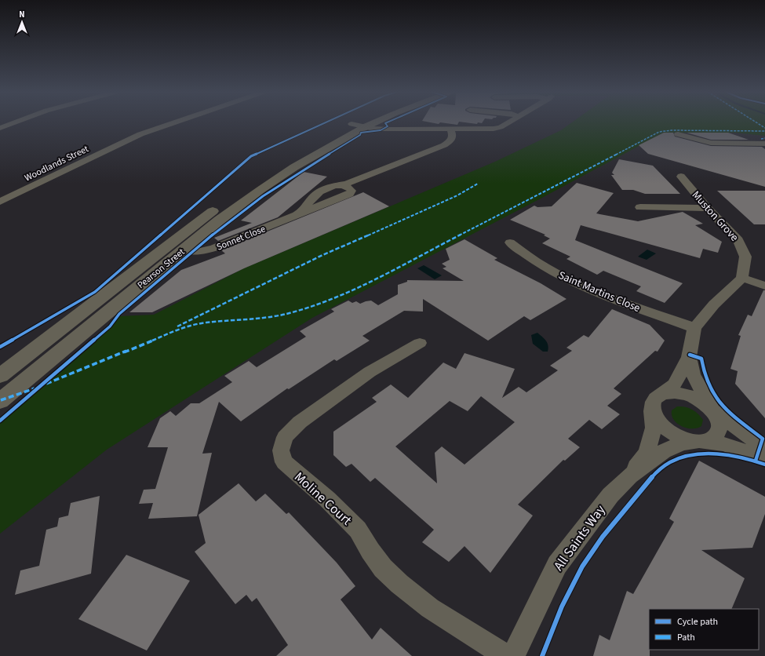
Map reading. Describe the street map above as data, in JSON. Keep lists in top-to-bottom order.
{
  "streets": {
    "main road": ["Pearson Street"],
    "street": [
      "Woodlands Street",
      "Muston Grove",
      "Sonnet Close",
      "Saint Martins Close",
      "Moline Court",
      "All Saints Way"
    ]
  },
  "crossings": [
    ["Sonnet Close", "Pearson Street"]
  ],
  "legend": ["Cycle path", "Path"],
  "north": "top"
}
